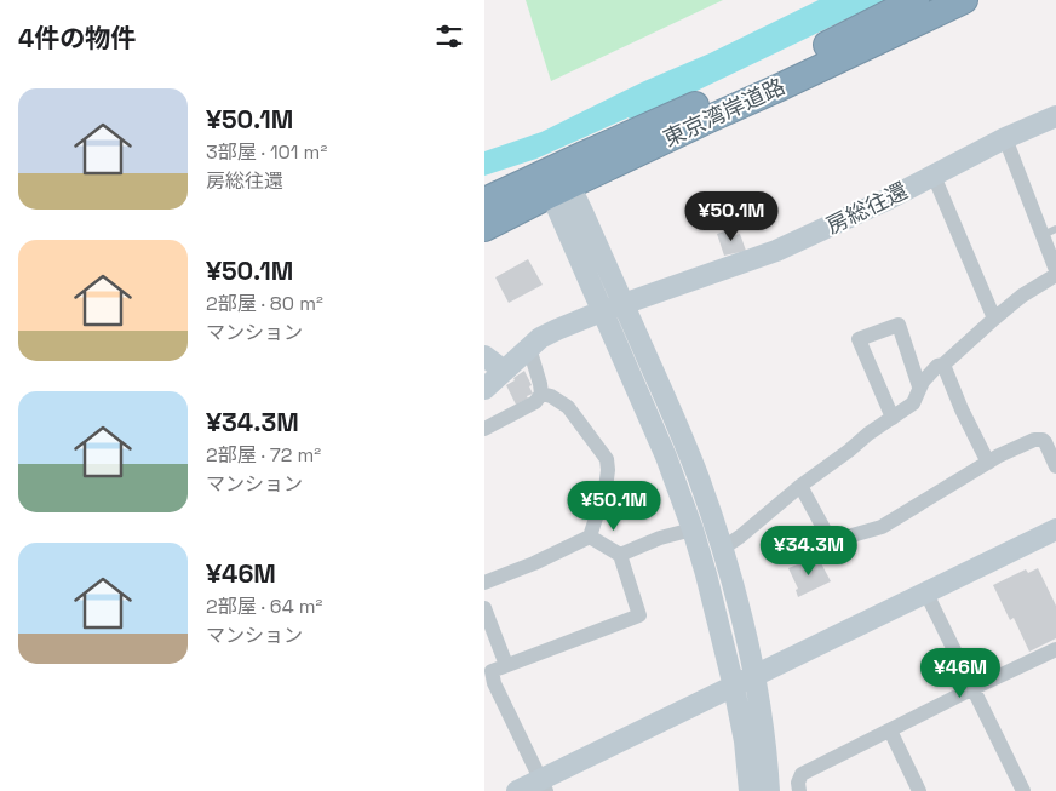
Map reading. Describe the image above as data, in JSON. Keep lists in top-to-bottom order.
{
  "streets": {
    "highway": ["東京湾岸道路"],
    "street": ["房総往還"]
  },
  "page": {
    "heading": "4件の物件",
    "list": [
      {
        "name": "¥50.1M",
        "note": "3部屋 · 101 m² · 房総往還"
      },
      {
        "name": "¥50.1M",
        "note": "2部屋 · 80 m² · マンション"
      },
      {
        "name": "¥34.3M",
        "note": "2部屋 · 72 m² · マンション"
      },
      {
        "name": "¥46M",
        "note": "2部屋 · 64 m² · マンション"
      }
    ],
    "price": [
      "¥50.1M",
      "¥50.1M",
      "¥34.3M",
      "¥46M"
    ]
  }
}
